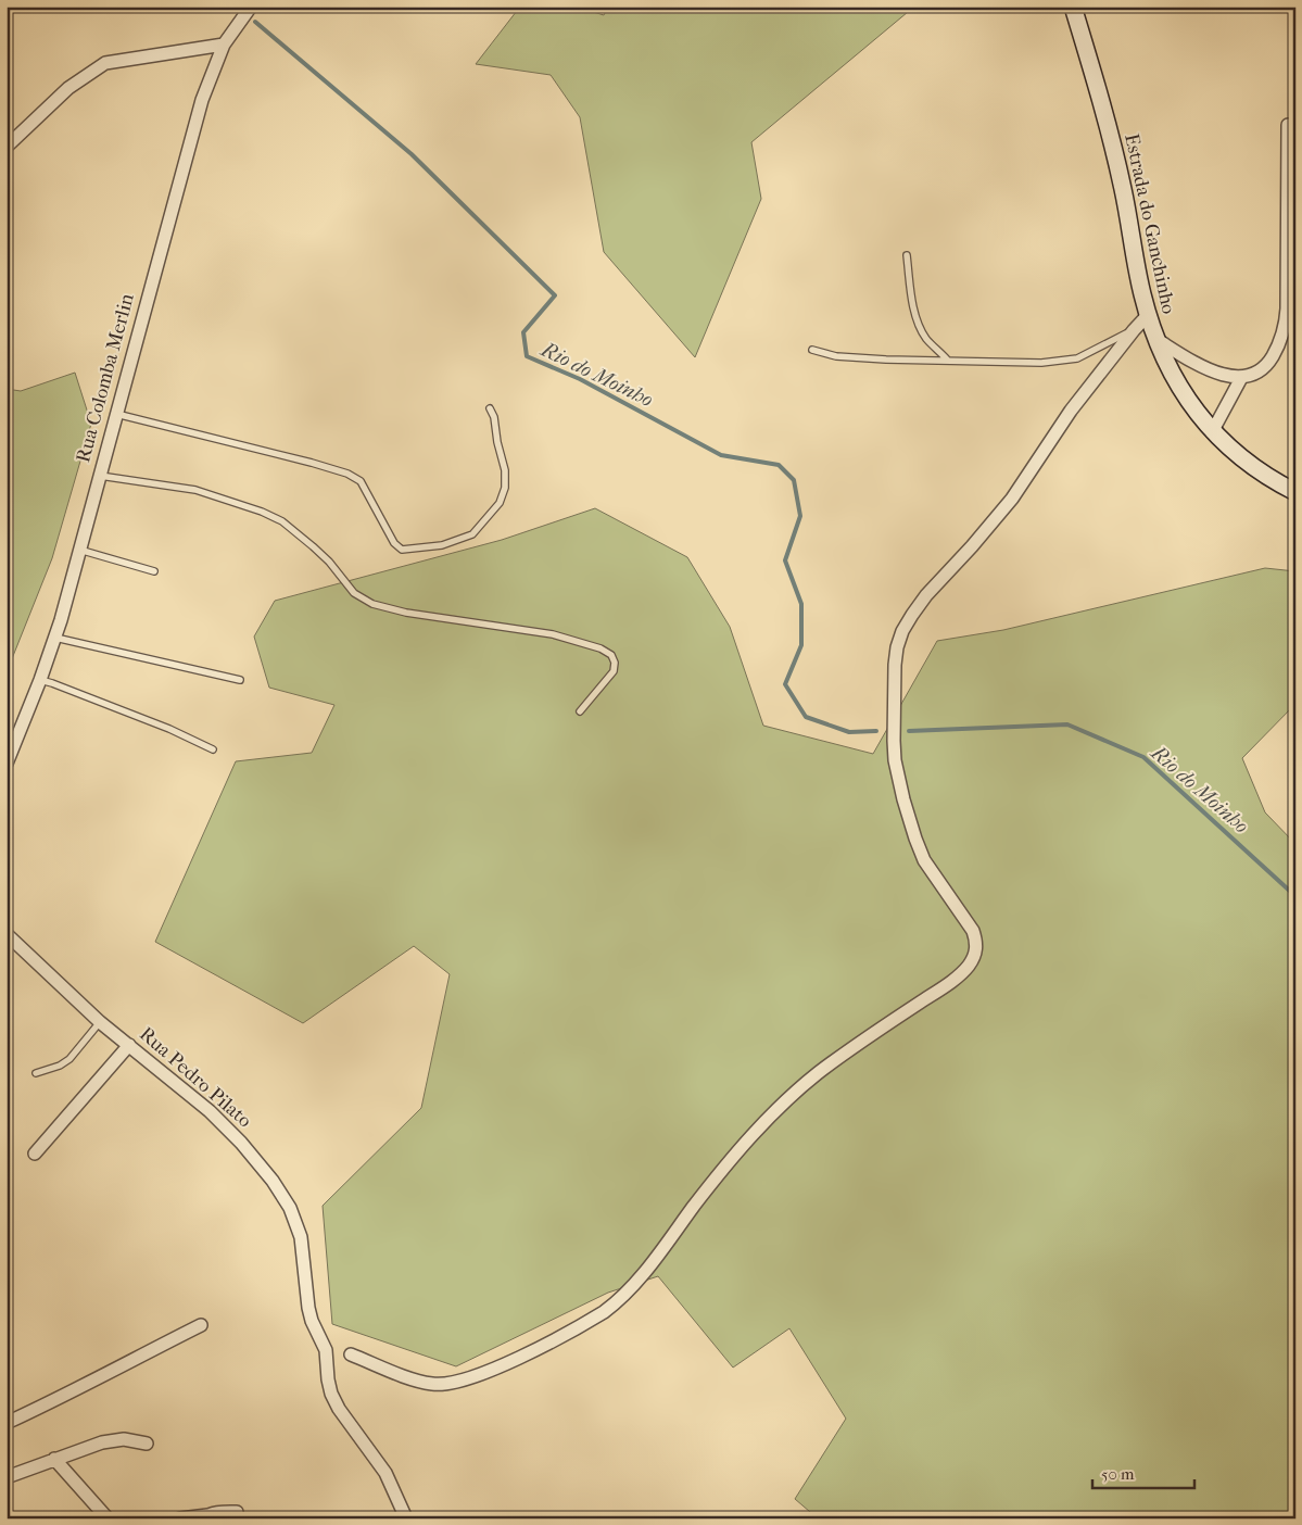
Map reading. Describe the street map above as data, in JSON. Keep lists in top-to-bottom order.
{
  "streets": {
    "street": ["Estrada do Ganchinho", "Rua Colomba Merlin", "Rua Pedro Pilato"]
  },
  "water": ["Rio do Moinho"],
  "scale_bar": "50 m"
}
